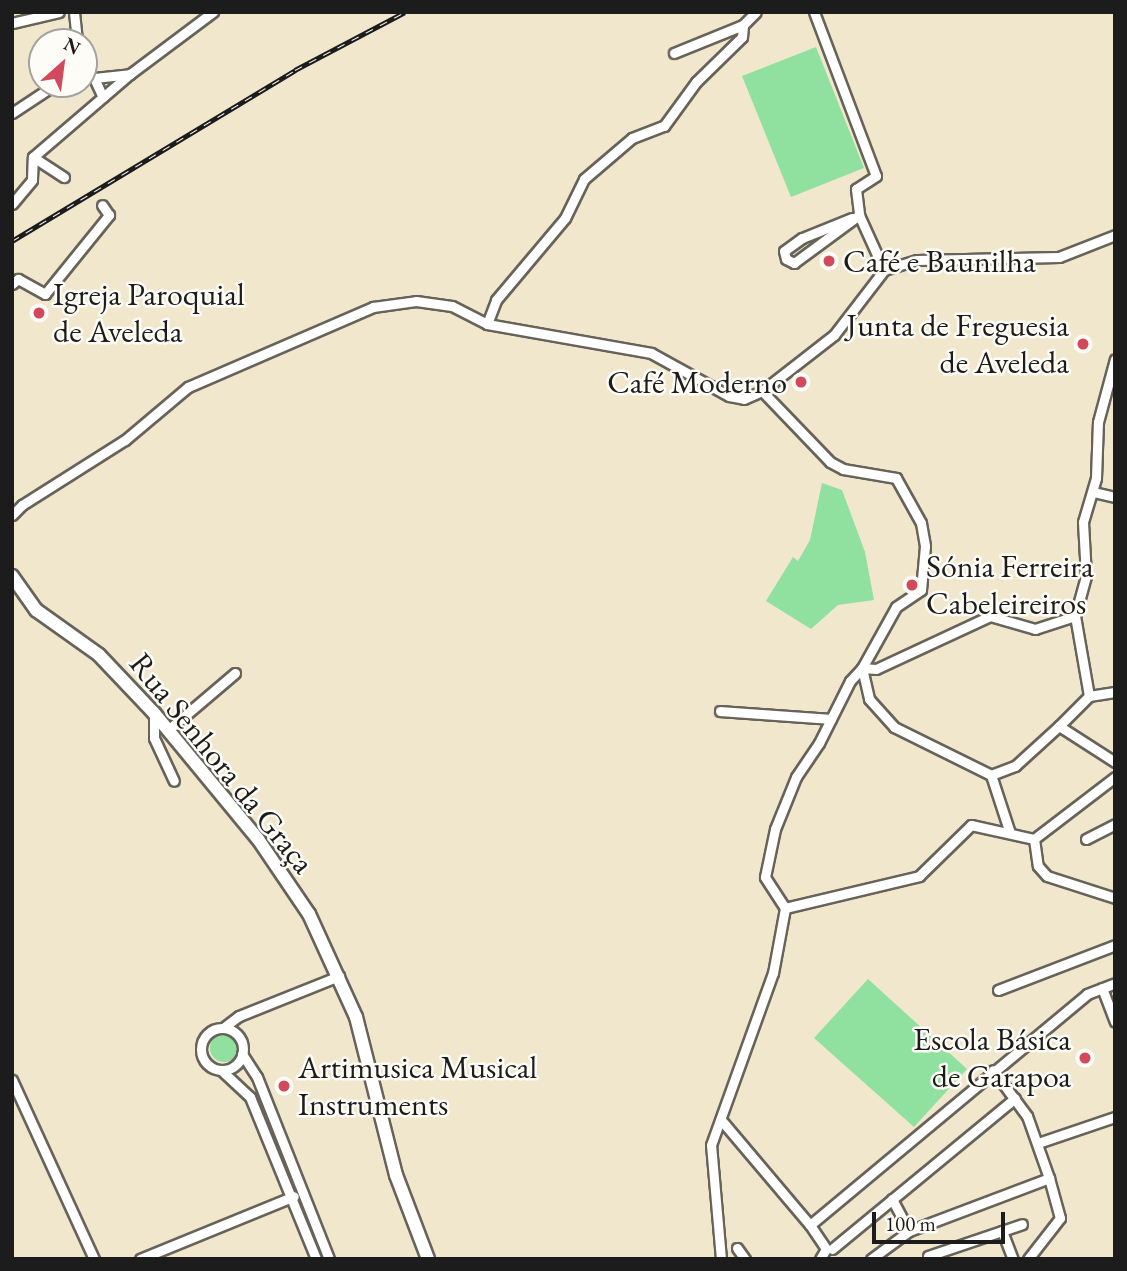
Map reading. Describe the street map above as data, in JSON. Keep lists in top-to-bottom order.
{
  "streets": {
    "street": ["Rua Senhora da Graça"]
  },
  "places": [
    "Café e Baunilha",
    "Igreja Paroquial de Aveleda",
    "Junta de Freguesia de Aveleda",
    "Café Moderno",
    "Sónia Ferreira Cabeleireiros",
    "Escola Básica de Garapoa",
    "Artimusica Musical Instruments"
  ],
  "scale_bar": "100 m",
  "north": "top right"
}
